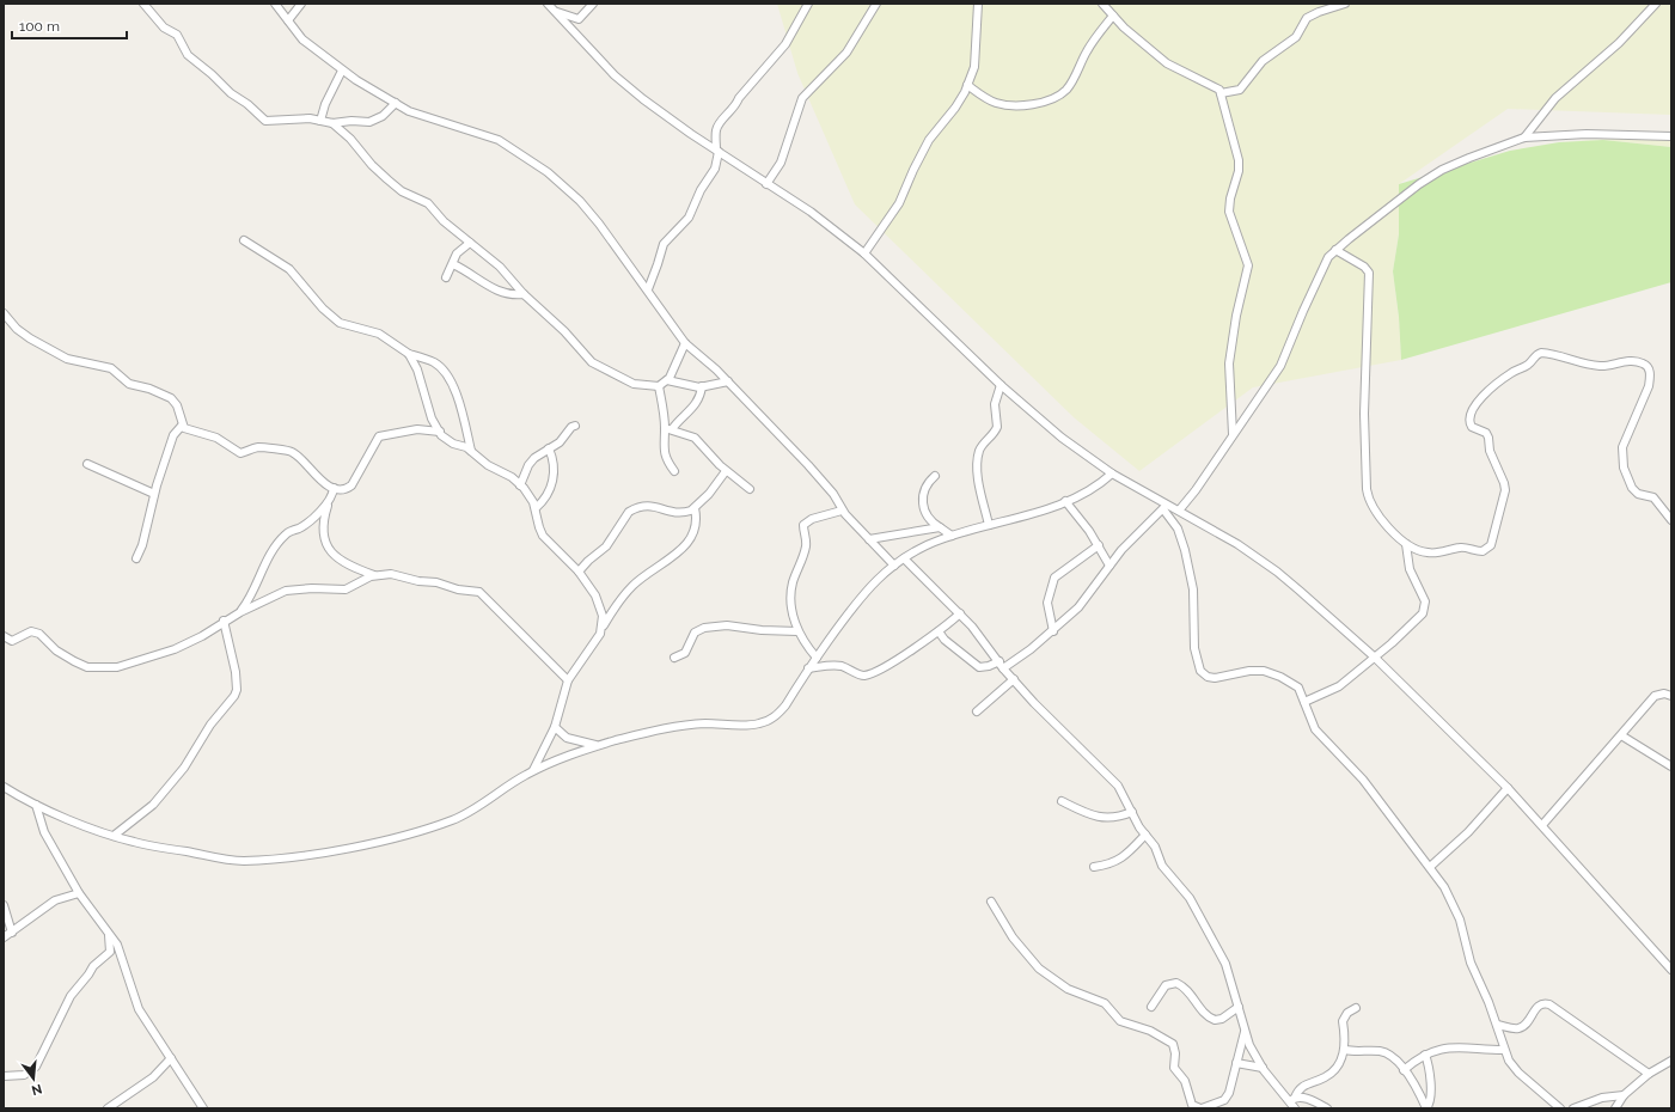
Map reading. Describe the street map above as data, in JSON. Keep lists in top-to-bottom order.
{
  "scale_bar": "100 m",
  "north": "bottom"
}
